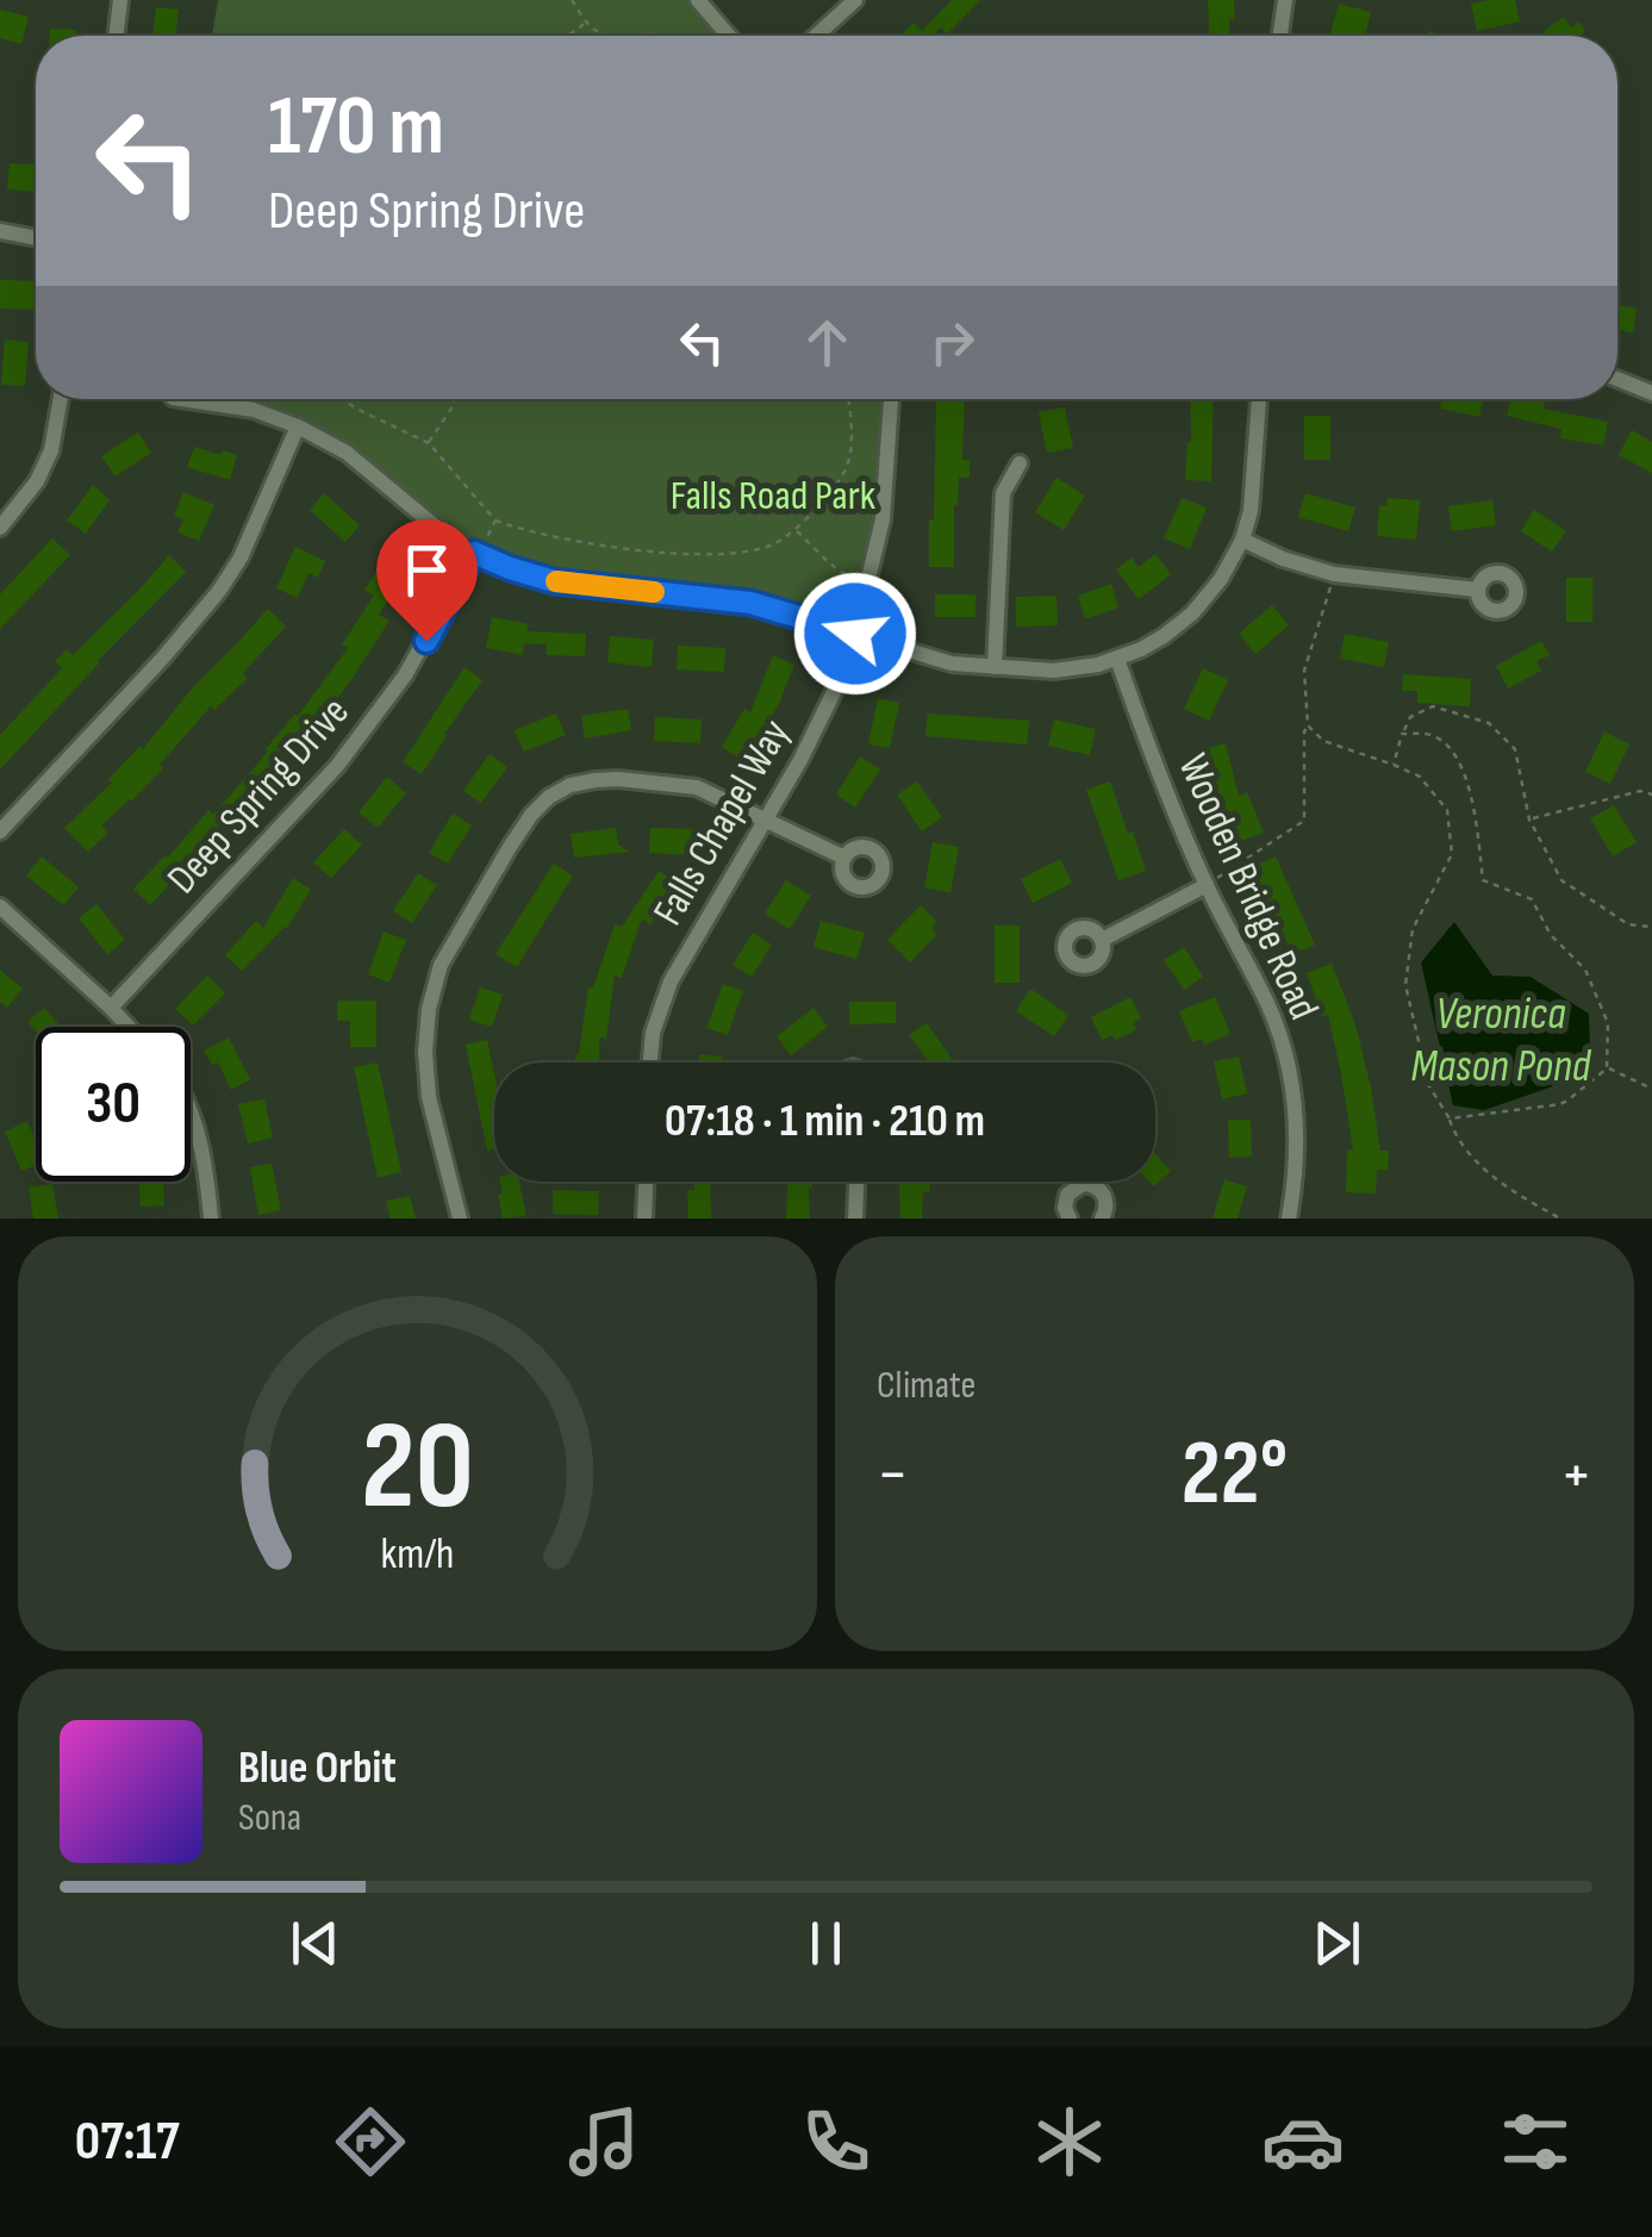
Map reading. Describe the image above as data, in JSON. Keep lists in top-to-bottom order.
{
  "streets": {
    "street": ["Deep Spring Drive", "Falls Chapel Way", "Wooden Bridge Road"]
  },
  "water": ["Veronica Mason Pond"],
  "parks": ["Falls Road Park"],
  "page": {
    "turn": ["170 m", "Deep Spring Drive"],
    "limit": "30",
    "trip": "07:18 · 1 min · 210 m",
    "tile": "Climate",
    "heat": ["−", "22°", "+"],
    "song": ["Blue Orbit", "Sona"],
    "tabs": "07:17",
    "gauge": ["20", "km/h"]
  }
}
